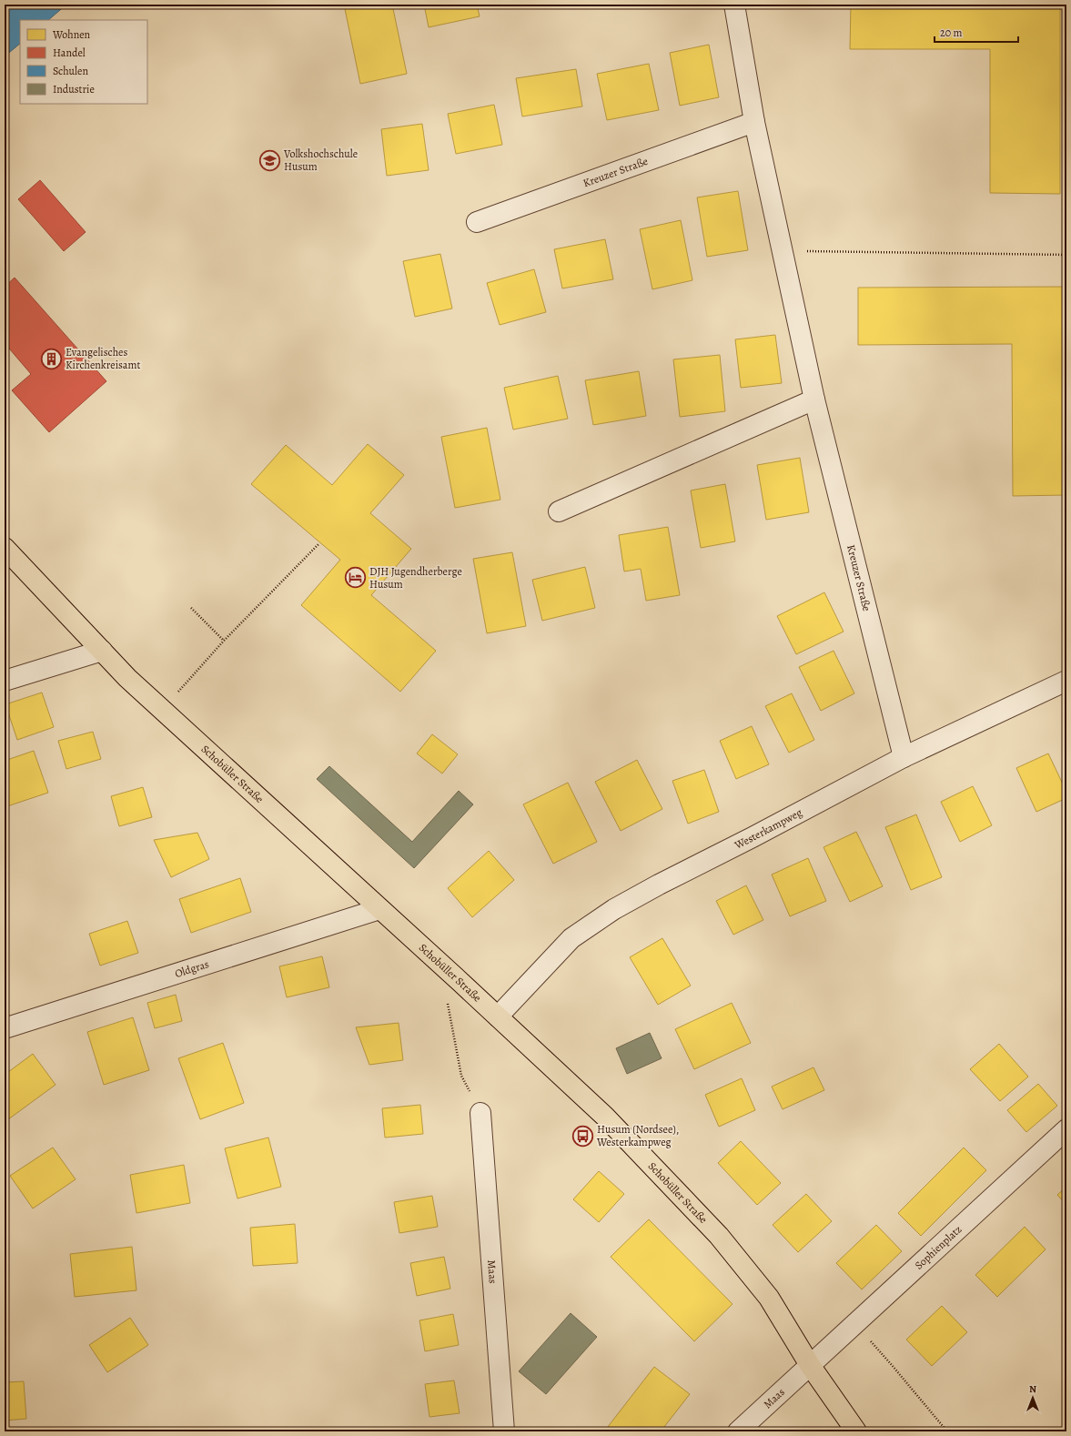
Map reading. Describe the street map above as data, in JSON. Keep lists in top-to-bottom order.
{
  "streets": {
    "main road": ["Schobüller Straße"],
    "street": [
      "Kreuzer Straße",
      "Westerkampweg",
      "Oldgras",
      "Sophienplatz",
      "Maas"
    ]
  },
  "crossings": [
    ["Kreuzer Straße", "Westerkampweg"],
    ["Schobüller Straße", "Westerkampweg"],
    ["Schobüller Straße", "Oldgras"],
    ["Schobüller Straße", "Sophienplatz"],
    ["Schobüller Straße", "Maas"],
    ["Sophienplatz", "Maas"]
  ],
  "places": {
    "school or university": ["Volkshochschule Husum"],
    "building": ["Evangelisches Kirchenkreisamt"],
    "hotel": ["DJH Jugendherberge Husum"],
    "bus stop": ["Husum (Nordsee), Westerkampweg"]
  },
  "legend": [
    "Wohnen",
    "Handel",
    "Schulen",
    "Industrie"
  ],
  "scale_bar": "20 m",
  "north": "top"
}
